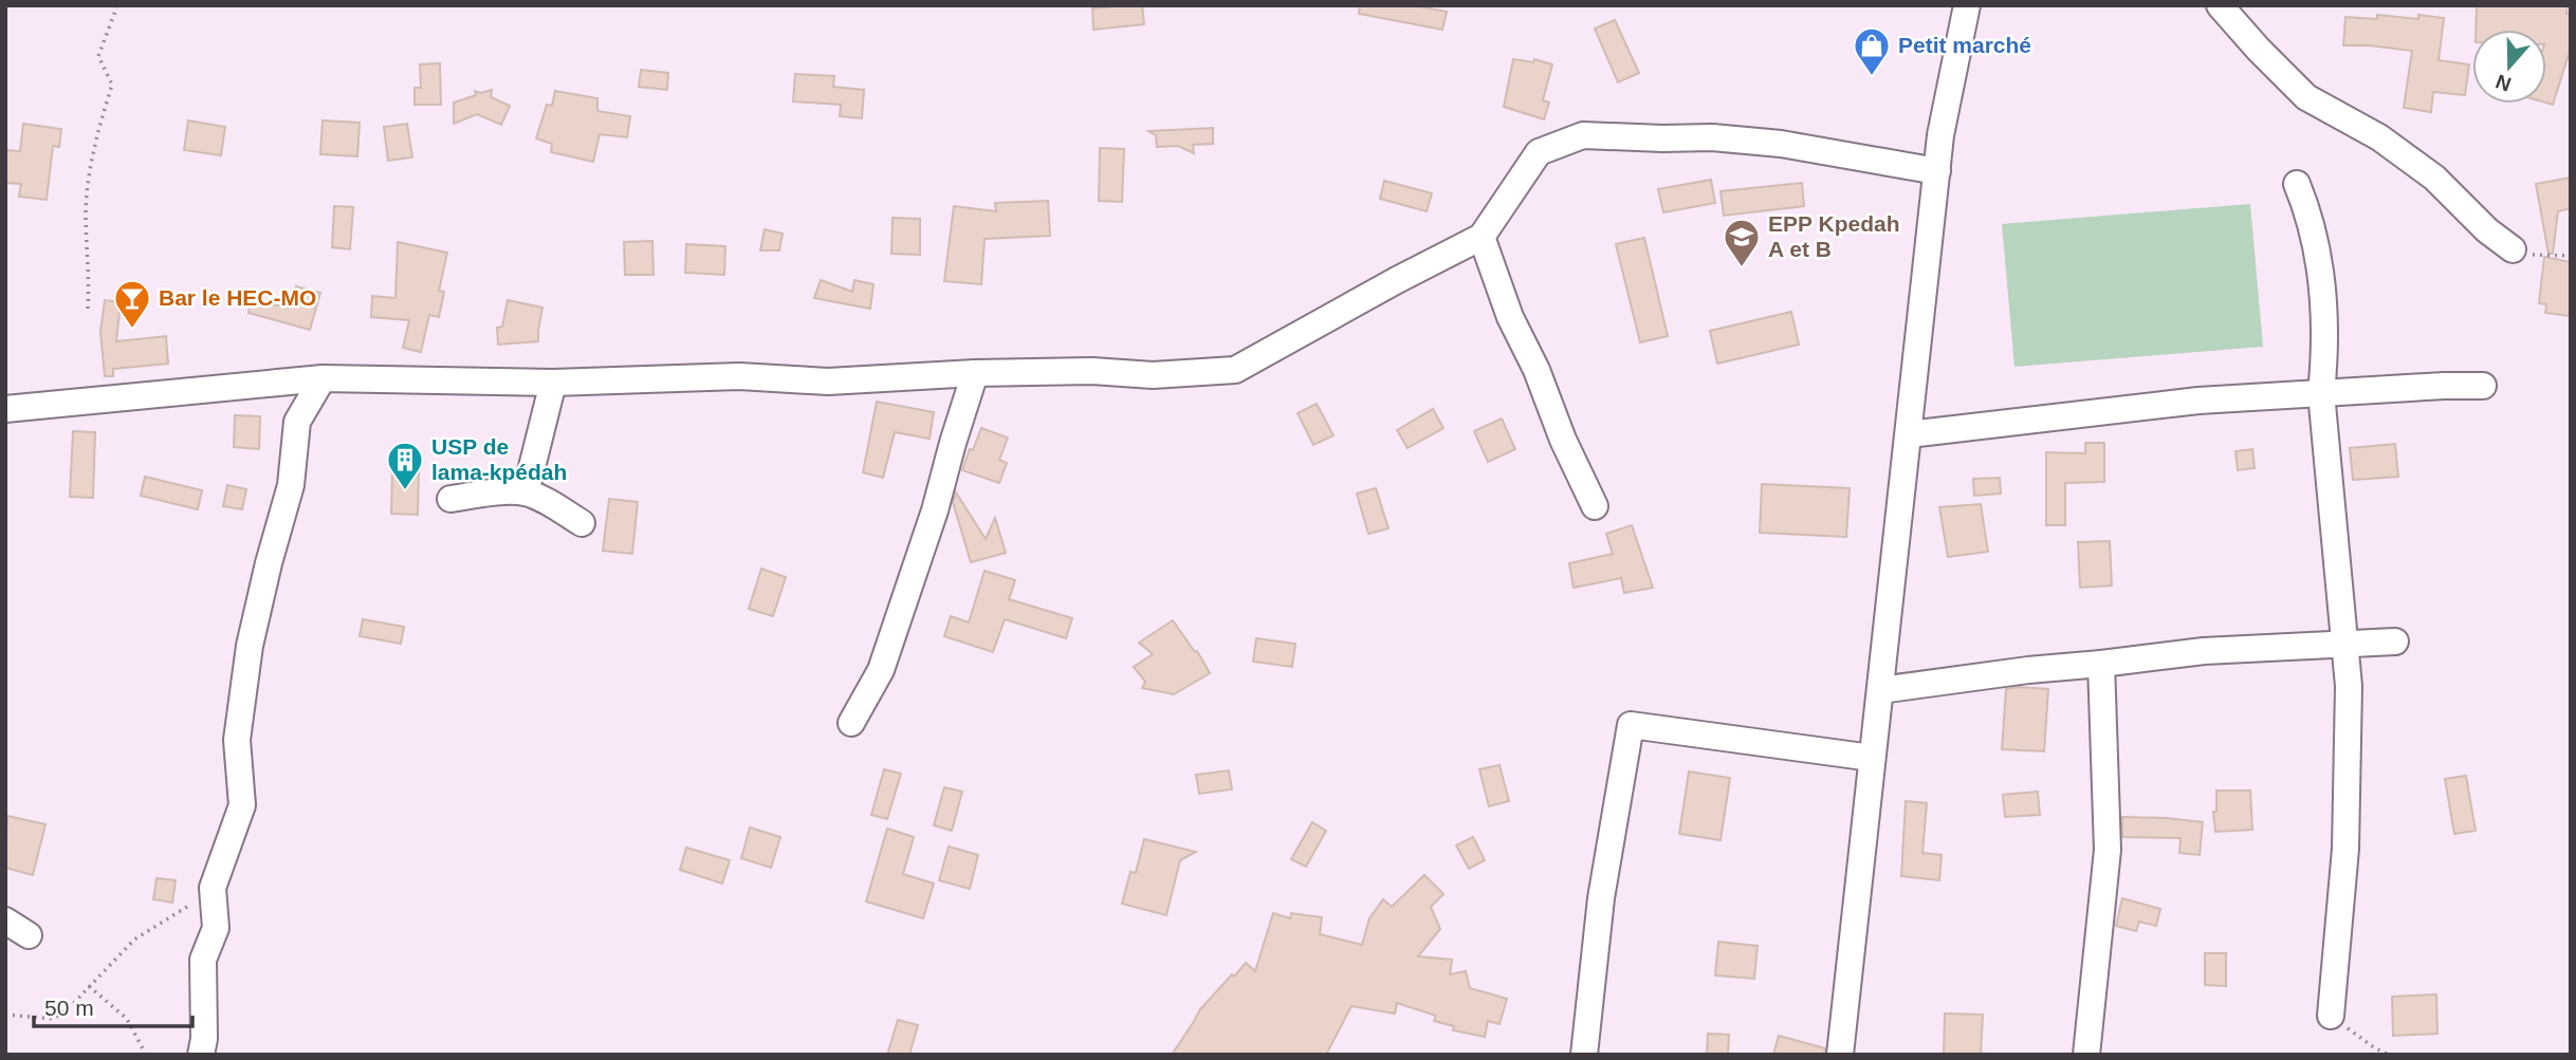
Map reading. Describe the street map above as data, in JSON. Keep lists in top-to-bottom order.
{
  "places": {
    "shop": ["Petit marché"],
    "school or university": ["EPP Kpedah A et B"],
    "bar": ["Bar le HEC-MO"],
    "building": ["USP de lama-kpédah"]
  },
  "scale_bar": "50 m",
  "north": "bottom"
}
